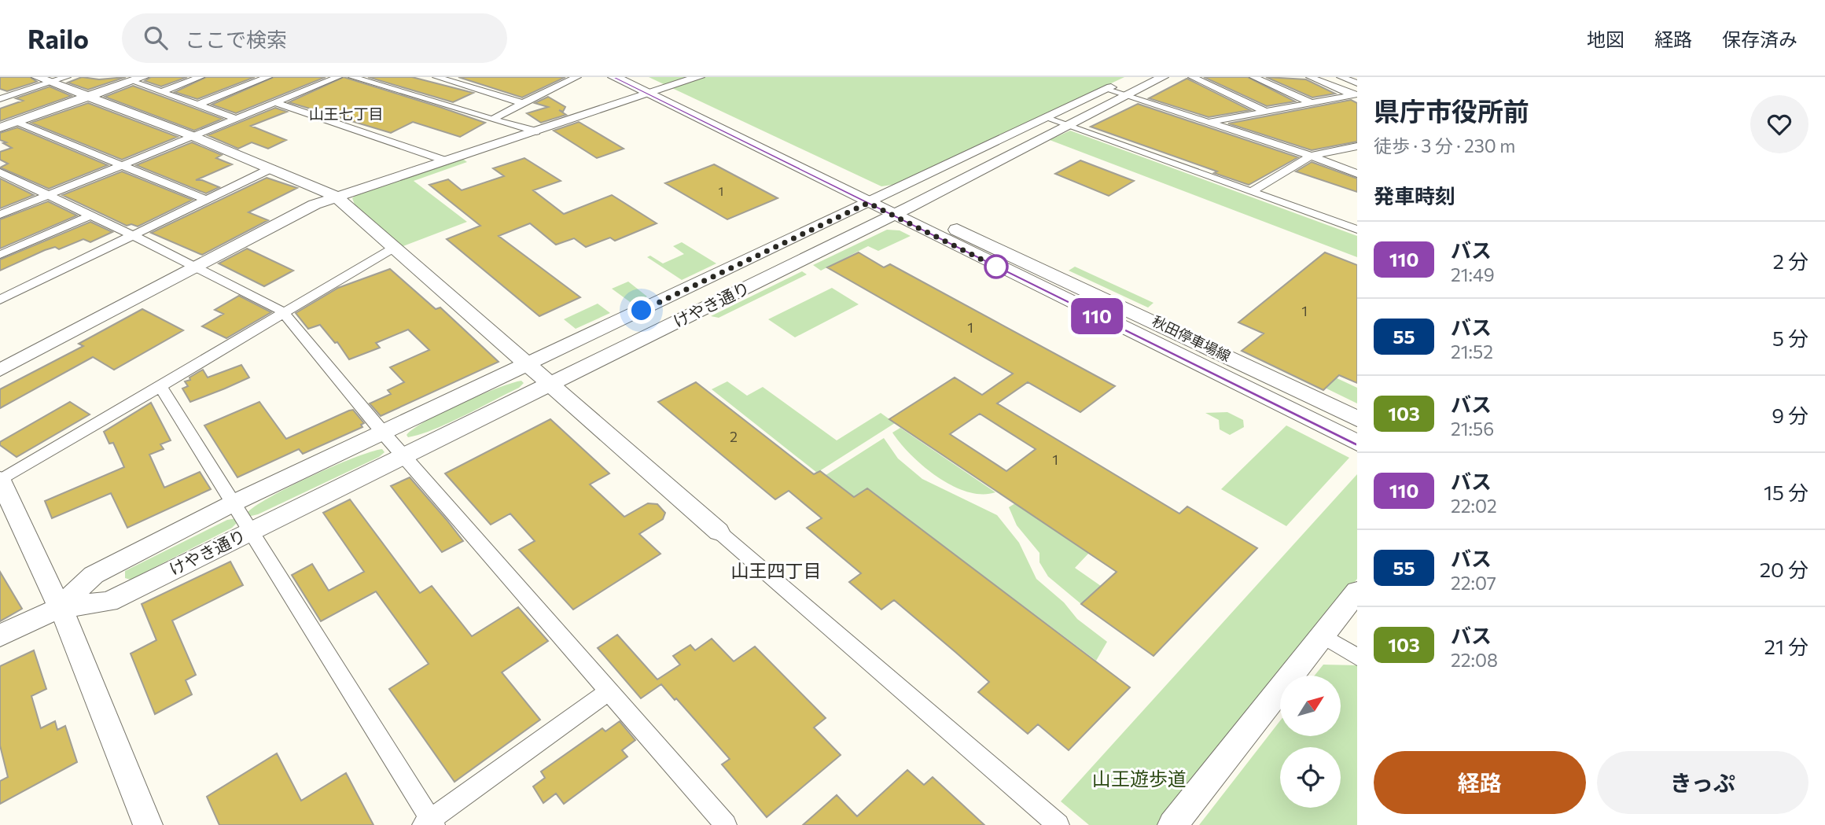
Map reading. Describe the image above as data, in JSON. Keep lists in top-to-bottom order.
{
  "streets": {
    "main road": ["秋田停車場線"],
    "street": ["けやき通り"]
  },
  "crossings": [
    ["けやき通り", "秋田停車場線"]
  ],
  "districts": ["山王七丁目", "山王四丁目"],
  "parks": ["山王遊歩道"],
  "lines": ["bus line 110"],
  "house_numbers": [
    "1",
    "1",
    "1",
    "2",
    "1"
  ],
  "north": "top right",
  "page": {
    "header": "Railo",
    "search": "ここで検索",
    "nav": ["地図", "経路", "保存済み"],
    "on_map": "110",
    "heading": [
      ["県庁市役所前", "徒歩 · 3 分 · 230 m"],
      "発車時刻"
    ],
    "list": [
      {
        "mark": "110",
        "name": "バス",
        "note": "21:49",
        "value": "2 分"
      },
      {
        "mark": "55",
        "name": "バス",
        "note": "21:52",
        "value": "5 分"
      },
      {
        "mark": "103",
        "name": "バス",
        "note": "21:56",
        "value": "9 分"
      },
      {
        "mark": "110",
        "name": "バス",
        "note": "22:02",
        "value": "15 分"
      },
      {
        "mark": "55",
        "name": "バス",
        "note": "22:07",
        "value": "20 分"
      },
      {
        "mark": "103",
        "name": "バス",
        "note": "22:08",
        "value": "21 分"
      }
    ],
    "buttons": ["経路", "きっぷ"]
  }
}
